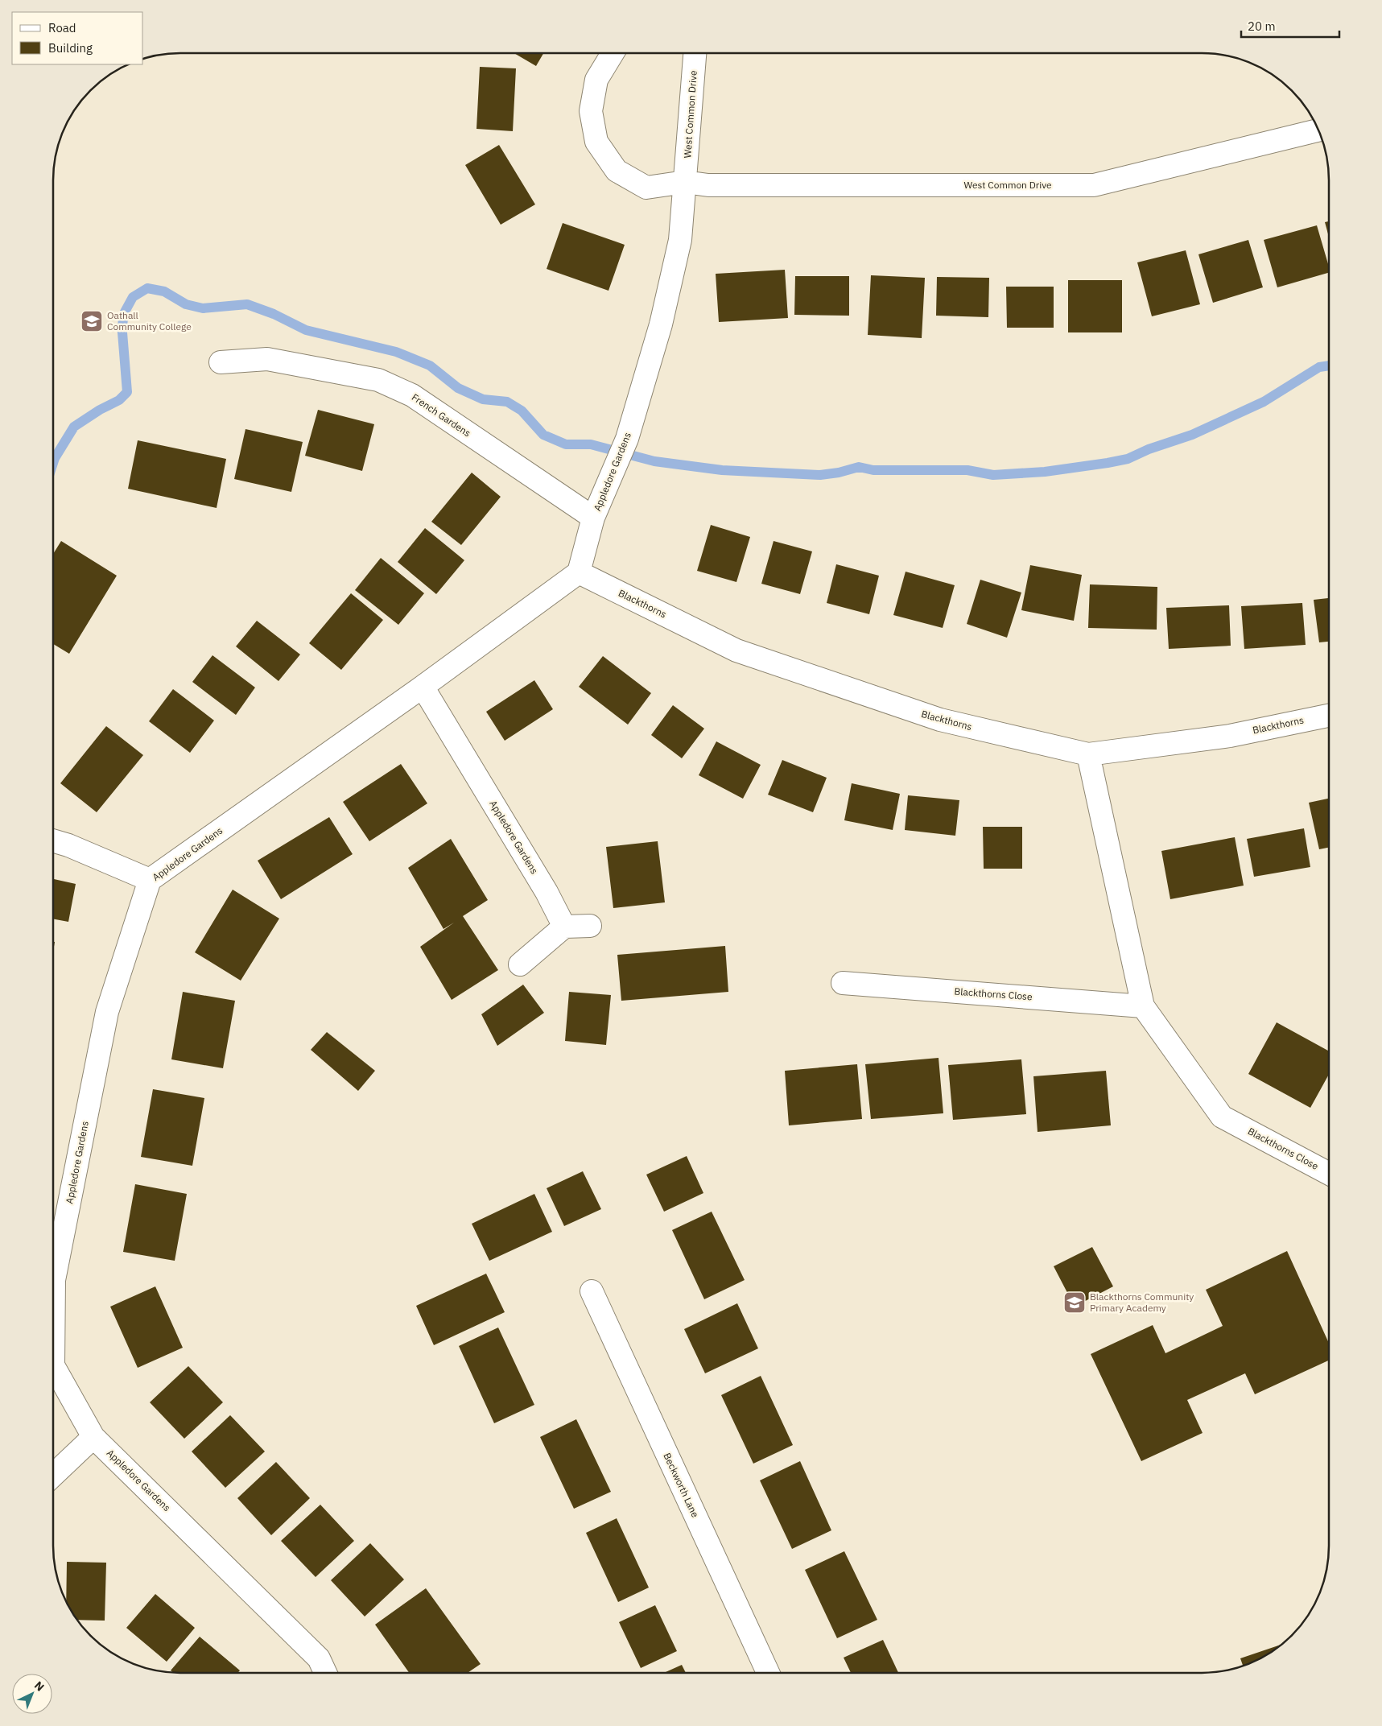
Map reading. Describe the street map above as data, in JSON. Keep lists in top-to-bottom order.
{
  "streets": {
    "street": [
      "West Common Drive",
      "French Gardens",
      "Appledore Gardens",
      "Blackthorns",
      "Blackthorns Close",
      "Beckworth Lane"
    ]
  },
  "crossings": [
    ["West Common Drive", "Appledore Gardens"],
    ["French Gardens", "Appledore Gardens"],
    ["Appledore Gardens", "Blackthorns"],
    ["Blackthorns", "Blackthorns Close"]
  ],
  "places": {
    "school or university": ["Oathall Community College", "Blackthorns Community Primary Academy"]
  },
  "legend": ["Road", "Building"],
  "scale_bar": "20 m",
  "north": "top right"
}
